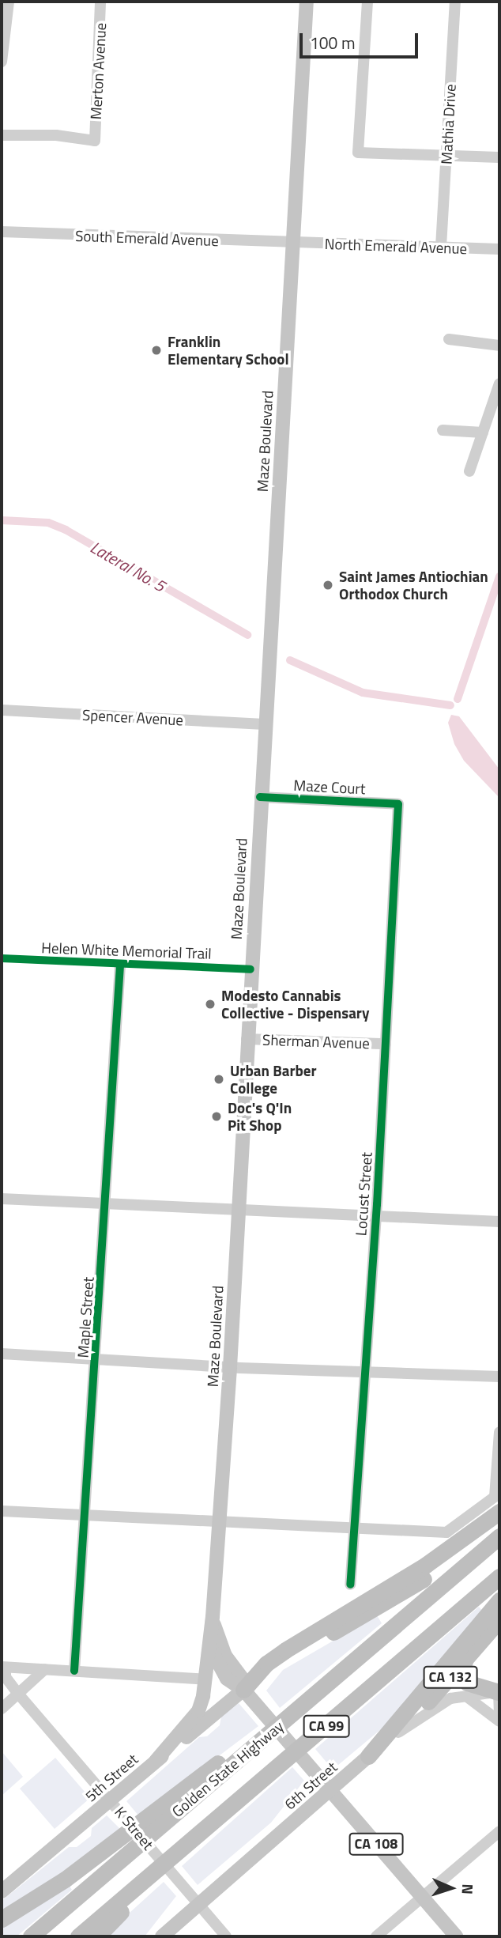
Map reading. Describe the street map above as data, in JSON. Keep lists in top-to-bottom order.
{
  "streets": {
    "highway": ["CA 132", "CA 99", "Golden State Highway"],
    "main road": [
      "Maze Boulevard",
      "5th Street",
      "6th Street",
      "CA 108"
    ],
    "street": [
      "Merton Avenue",
      "Mathia Drive",
      "South Emerald Avenue",
      "North Emerald Avenue",
      "Spencer Avenue",
      "Maze Court",
      "Sherman Avenue",
      "Locust Street",
      "Maple Street",
      "K Street"
    ],
    "cycle path": ["Helen White Memorial Trail"]
  },
  "crossings": [
    ["Mathia Drive", "North Emerald Avenue"],
    ["South Emerald Avenue", "North Emerald Avenue"],
    ["South Emerald Avenue", "Maze Boulevard"],
    ["North Emerald Avenue", "Maze Boulevard"],
    ["Maze Boulevard", "Spencer Avenue"],
    ["Maze Boulevard", "Maze Court"],
    ["Maze Boulevard", "Sherman Avenue"],
    ["Maze Boulevard", "5th Street"],
    ["Maze Court", "Locust Street"],
    ["Sherman Avenue", "Locust Street"],
    ["CA 132", "6th Street"],
    ["5th Street", "K Street"],
    ["5th Street", "CA 108"],
    ["6th Street", "K Street"],
    ["6th Street", "CA 108"]
  ],
  "water": ["Lateral No. 5"],
  "places": [
    "Franklin Elementary School",
    "Saint James Antiochian Orthodox Church",
    "Modesto Cannabis Collective - Dispensary",
    "Urban Barber College",
    "Doc's Q'In Pit Shop"
  ],
  "scale_bar": "100 m",
  "north": "right"
}
